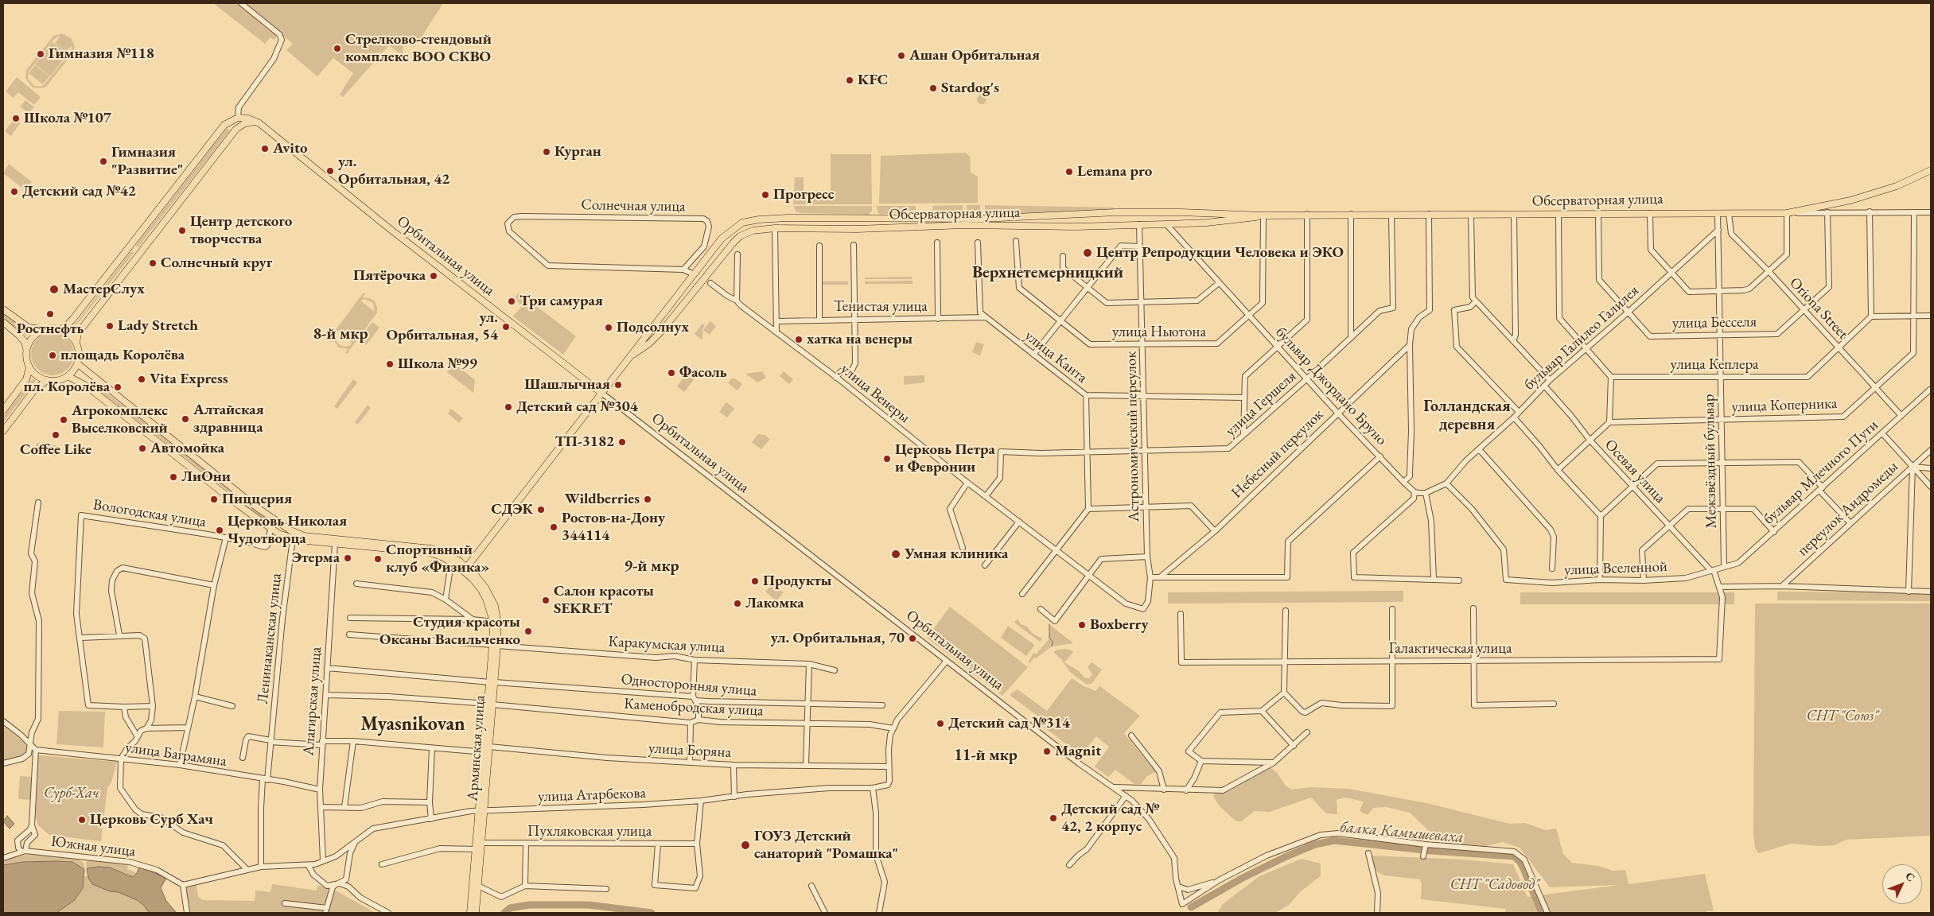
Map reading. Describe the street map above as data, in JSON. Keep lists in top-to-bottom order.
{
  "streets": {
    "main road": ["Обсерваторная улица", "Орбитальная улица", "Армянская улица"],
    "street": [
      "Солнечная улица",
      "Тенистая улица",
      "Oriona Street",
      "улица Бесселя",
      "улица Ньютона",
      "бульвар Галилео Галилея",
      "улица Канта",
      "улица Кеплера",
      "бульвар Джордано Бруно",
      "улица Венеры",
      "улица Гершеля",
      "улица Коперника",
      "Астрономический переулок",
      "Небесный переулок",
      "Межзвёздный бульвар",
      "Осевая улица",
      "бульвар Млечного Пути",
      "переулок Андромеды",
      "Вологодская улица",
      "улица Вселенной",
      "Ленинаканская улица",
      "Каракумская улица",
      "Галактическая улица",
      "Односторонняя улица",
      "Алагирская улица",
      "Каменобродская улица",
      "улица Боряна",
      "улица Баграмяна",
      "улица Атарбекова",
      "Пухляковская улица",
      "Южная улица"
    ]
  },
  "crossings": [
    ["Обсерваторная улица", "Орбитальная улица"],
    ["Обсерваторная улица", "Oriona Street"],
    ["Обсерваторная улица", "улица Бесселя"],
    ["Обсерваторная улица", "улица Ньютона"],
    ["Обсерваторная улица", "бульвар Джордано Бруно"],
    ["Обсерваторная улица", "улица Гершеля"],
    ["Обсерваторная улица", "улица Коперника"],
    ["Обсерваторная улица", "Астрономический переулок"],
    ["Обсерваторная улица", "Межзвёздный бульвар"],
    ["Тенистая улица", "улица Канта"],
    ["Oriona Street", "улица Бесселя"],
    ["Oriona Street", "улица Кеплера"],
    ["Oriona Street", "улица Коперника"],
    ["Oriona Street", "бульвар Млечного Пути"],
    ["улица Бесселя", "бульвар Галилео Галилея"],
    ["улица Бесселя", "Межзвёздный бульвар"],
    ["улица Ньютона", "бульвар Джордано Бруно"],
    ["улица Ньютона", "Астрономический переулок"],
    ["бульвар Галилео Галилея", "Межзвёздный бульвар"],
    ["бульвар Галилео Галилея", "Осевая улица"],
    ["бульвар Галилео Галилея", "улица Вселенной"],
    ["улица Канта", "Астрономический переулок"],
    ["улица Кеплера", "Межзвёздный бульвар"],
    ["бульвар Джордано Бруно", "улица Гершеля"],
    ["бульвар Джордано Бруно", "Небесный переулок"],
    ["улица Венеры", "улица Гершеля"],
    ["улица Венеры", "Астрономический переулок"],
    ["улица Гершеля", "Астрономический переулок"],
    ["улица Коперника", "Межзвёздный бульвар"],
    ["Межзвёздный бульвар", "бульвар Млечного Пути"],
    ["Межзвёздный бульвар", "улица Вселенной"],
    ["Осевая улица", "улица Вселенной"],
    ["бульвар Млечного Пути", "улица Вселенной"],
    ["Ленинаканская улица", "улица Баграмяна"],
    ["Каракумская улица", "Армянская улица"],
    ["Односторонняя улица", "Алагирская улица"],
    ["Односторонняя улица", "Армянская улица"],
    ["Алагирская улица", "Каменобродская улица"],
    ["Алагирская улица", "улица Баграмяна"],
    ["Алагирская улица", "улица Атарбекова"],
    ["Каменобродская улица", "Армянская улица"],
    ["Армянская улица", "улица Боряна"],
    ["Армянская улица", "улица Атарбекова"],
    ["Армянская улица", "Пухляковская улица"],
    ["улица Боряна", "улица Атарбекова"]
  ],
  "districts": [
    "Верхнетемерницкий",
    "8-й мкр",
    "Голландская деревня",
    "9-й мкр",
    "Myasnikovan",
    "11-й мкр"
  ],
  "water": ["балка Камышеваха"],
  "parks": ["СНТ \"Союз\"", "Сурб-Хач", "СНТ \"Садовод\""],
  "places": [
    "Стрелково-стендовый комплекс ВОО СКВО",
    "Гимназия №118",
    "Ашан Орбитальная",
    "KFC",
    "Stardog's",
    "Школа №107",
    "Avito",
    "Курган",
    "Гимназия \"Развитие\"",
    "ул. Орбитальная, 42",
    "Lemana pro",
    "Детский сад №42",
    "Прогресс",
    "Центр детского творчества",
    "Центр Репродукции Человека и ЭКО",
    "Солнечный круг",
    "Пятёрочка",
    "МастерСлух",
    "Три самурая",
    "Ростнефть",
    "Lady Stretch",
    "ул. Орбитальная, 54",
    "Подсолнух",
    "хатка на венеры",
    "площадь Королёва",
    "Школа №99",
    "Фасоль",
    "Vita Express",
    "Шашлычная",
    "пл. Королёва",
    "Детский сад №304",
    "Алтайская здравница",
    "Агрокомплекс Выселковский",
    "Coffee Like",
    "ТП-3182",
    "Автомойка",
    "Церковь Петра и Февронии",
    "ЛиОни",
    "Пиццерия",
    "Wildberries",
    "СДЭК",
    "Ростов-на-Дону 344114",
    "Церковь Николая Чудотворца",
    "Умная клиника",
    "Этерма",
    "Спортивный клуб «Физика»",
    "Продукты",
    "Салон красоты SEKRET",
    "Лакомка",
    "Boxberry",
    "Студия красоты Оксаны Васильченко",
    "ул. Орбитальная, 70",
    "Детский сад №314",
    "Magnit",
    "Детский сад № 42, 2 корпус",
    "Церковь Сурб Хач",
    "ГОУЗ Детский санаторий \"Ромашка\""
  ],
  "north": "top right"
}
